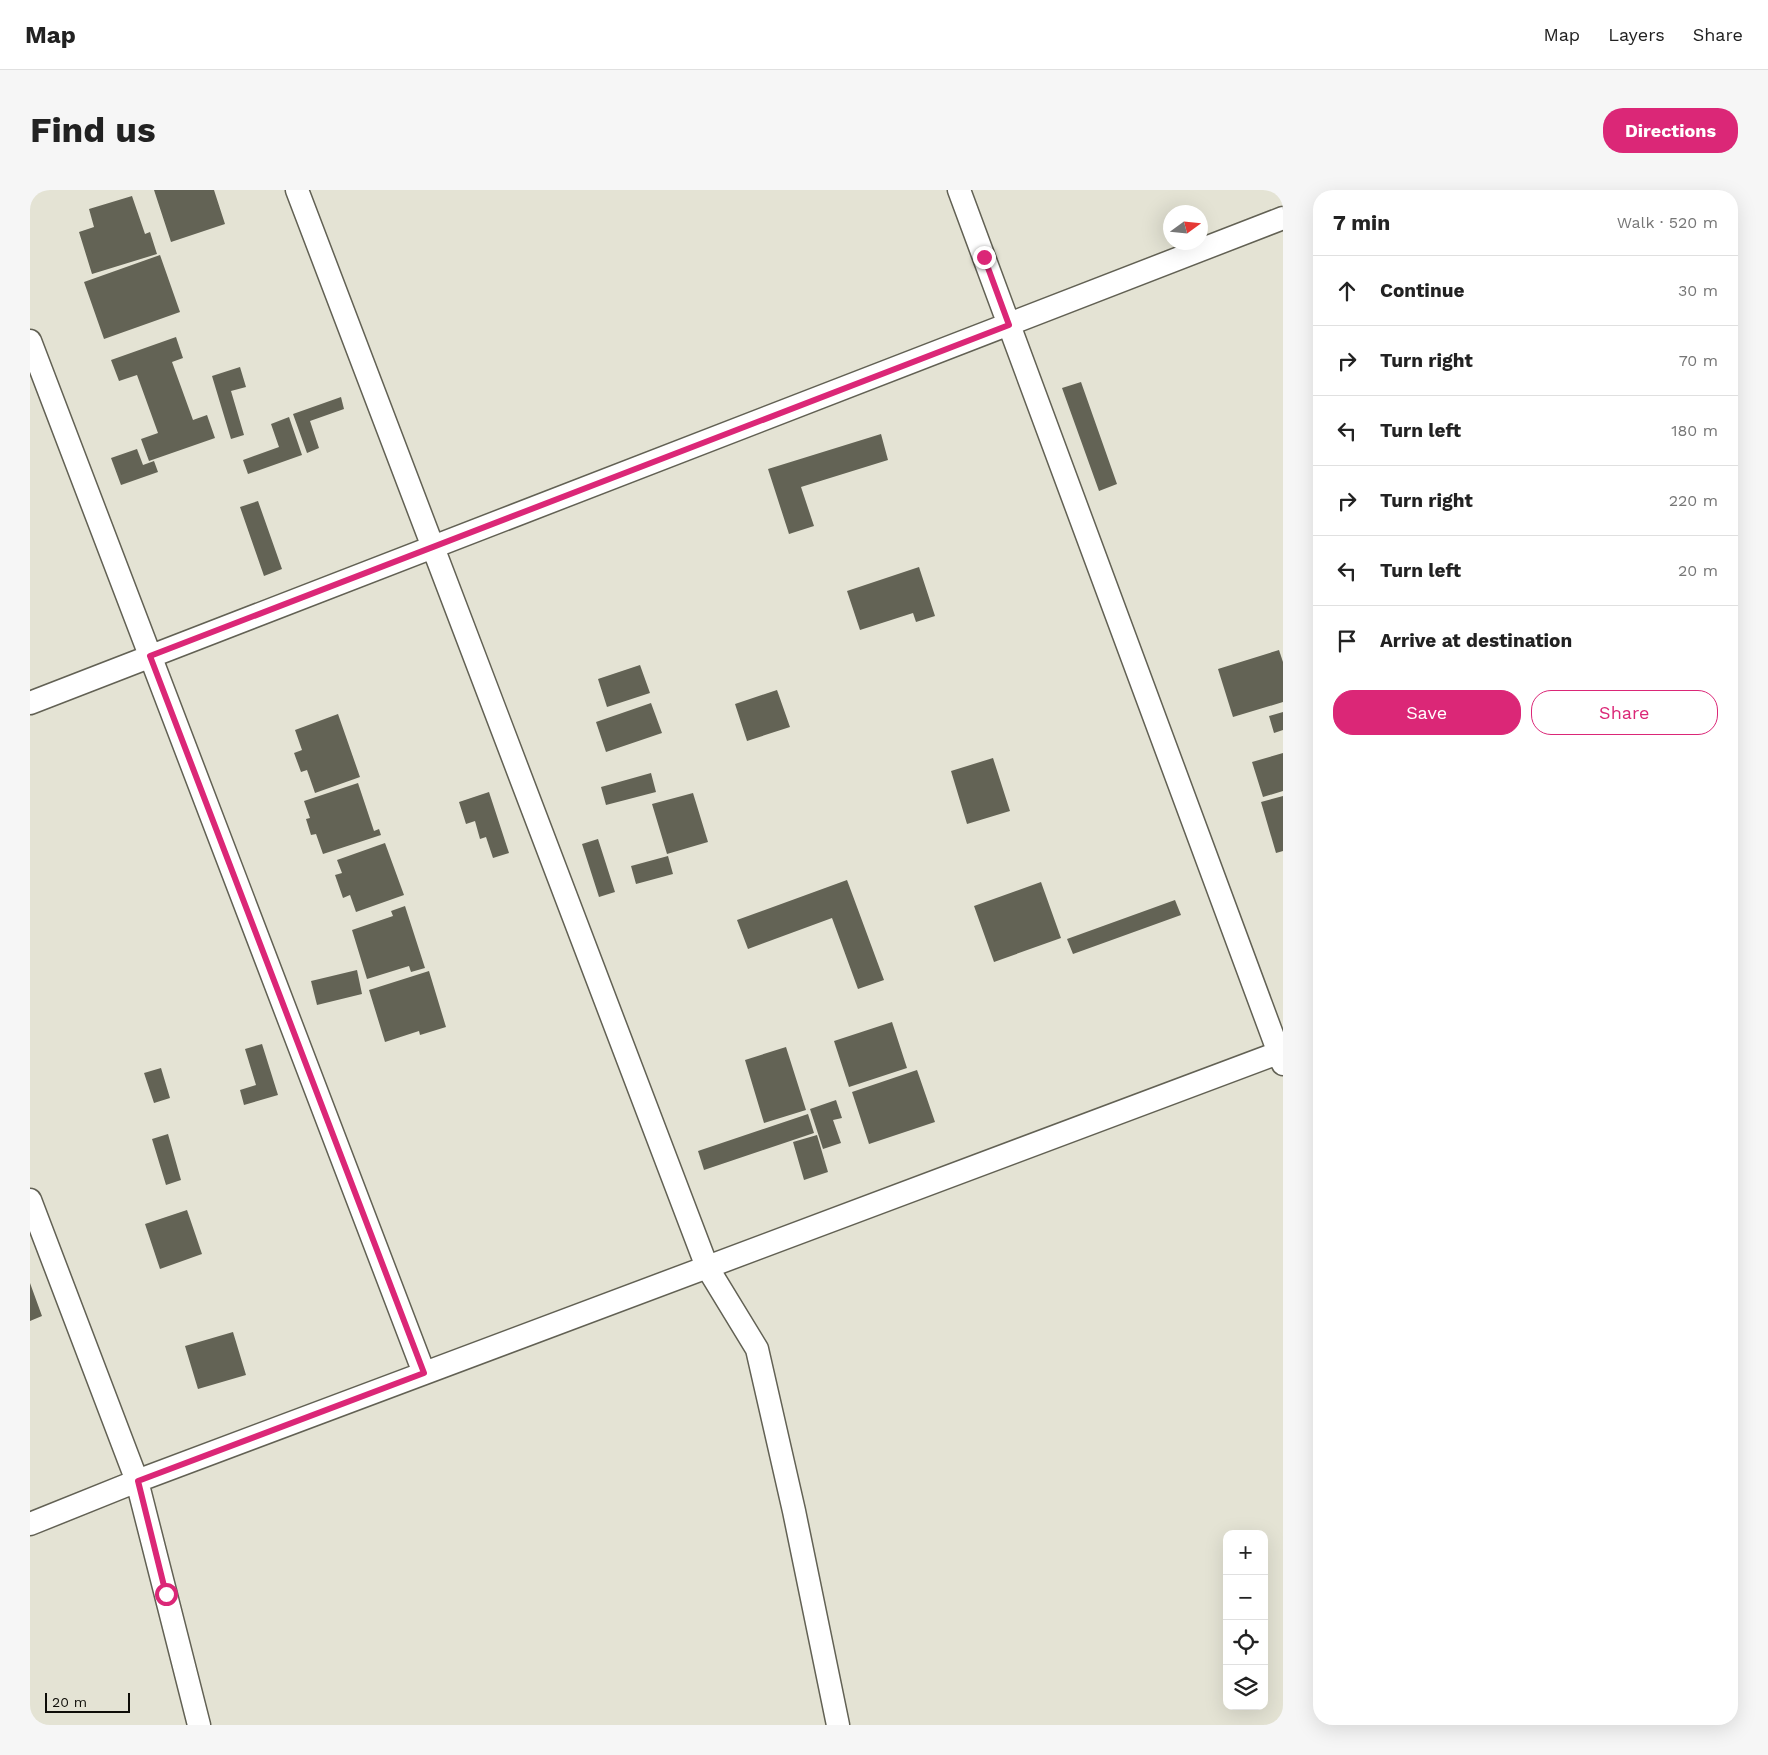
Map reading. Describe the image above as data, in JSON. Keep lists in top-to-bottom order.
{
  "scale_bar": "20 m",
  "north": "right",
  "page": {
    "header": "Map",
    "nav": ["Map", "Layers", "Share"],
    "buttons": [
      "Directions",
      ["Save", "Share"]
    ],
    "title": "Find us",
    "heading": ["7 min", "Walk · 520 m"],
    "list": [
      ["Continue", "30 m"],
      ["Turn right", "70 m"],
      ["Turn left", "180 m"],
      ["Turn right", "220 m"],
      ["Turn left", "20 m"],
      "Arrive at destination"
    ],
    "map_buttons": ["+", "−"],
    "scale": "20 m"
  }
}
